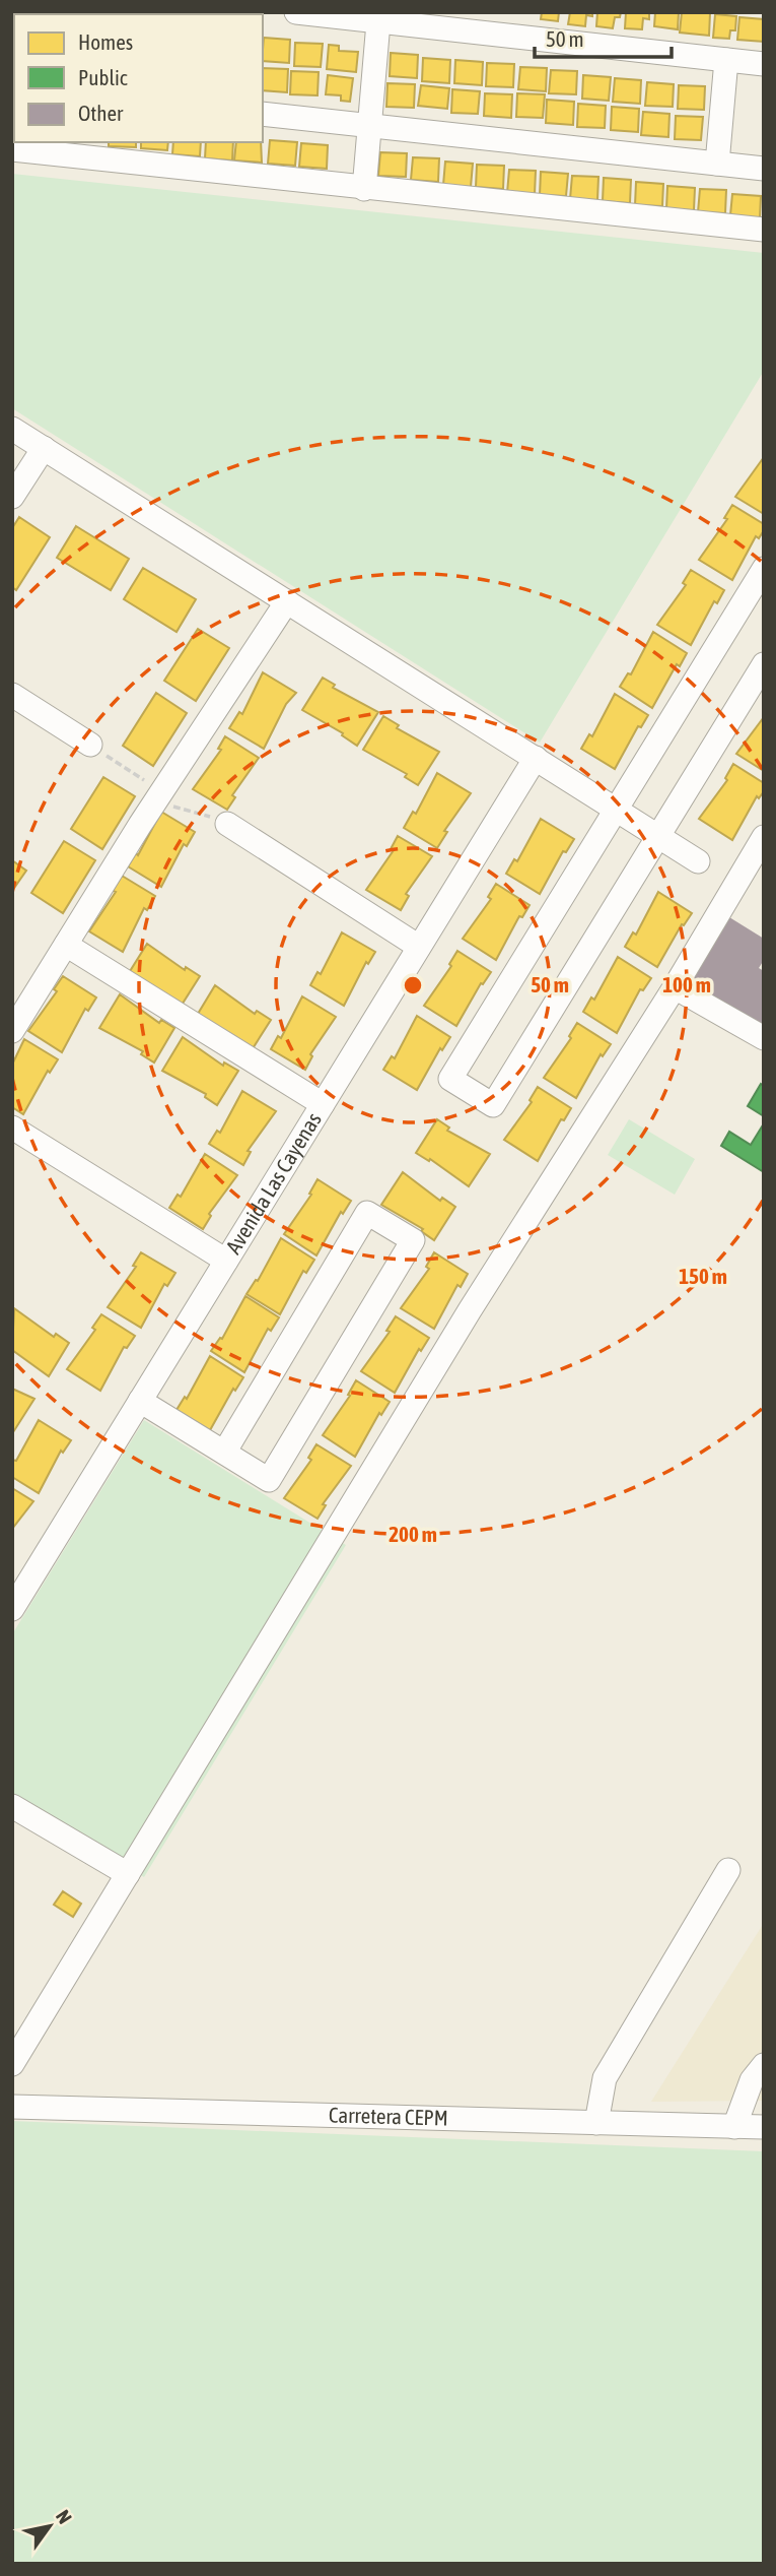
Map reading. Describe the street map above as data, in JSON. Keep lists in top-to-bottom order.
{
  "streets": {
    "street": ["Avenida Las Cayenas", "Carretera CEPM"]
  },
  "legend": ["Homes", "Public", "Other"],
  "scale_bar": "50 m",
  "north": "top right",
  "rings": [
    "50 m",
    "100 m",
    "150 m",
    "200 m"
  ]
}
